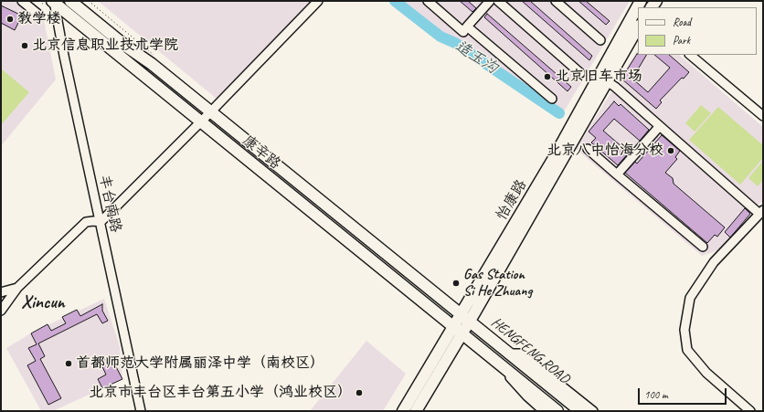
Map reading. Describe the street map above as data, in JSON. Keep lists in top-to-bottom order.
{
  "streets": {
    "main road": ["康辛路", "怡康路", "HENGFENG ROAD"],
    "street": ["丰台南路"]
  },
  "crossings": [
    ["康辛路", "怡康路"],
    ["康辛路", "丰台南路"],
    ["康辛路", "HENGFENG ROAD"],
    ["怡康路", "HENGFENG ROAD"]
  ],
  "districts": ["Xincun"],
  "water": ["造玉沟"],
  "places": [
    "教学楼",
    "北京信息职业技术学院",
    "北京旧车市场",
    "北京八中怡海分校",
    "Gas Station Si He Zhuang",
    "首都师范大学附属丽泽中学（南校区）",
    "北京市丰台区丰台第五小学（鸿业校区）"
  ],
  "legend": ["Road", "Park"],
  "scale_bar": "100 m"
}
